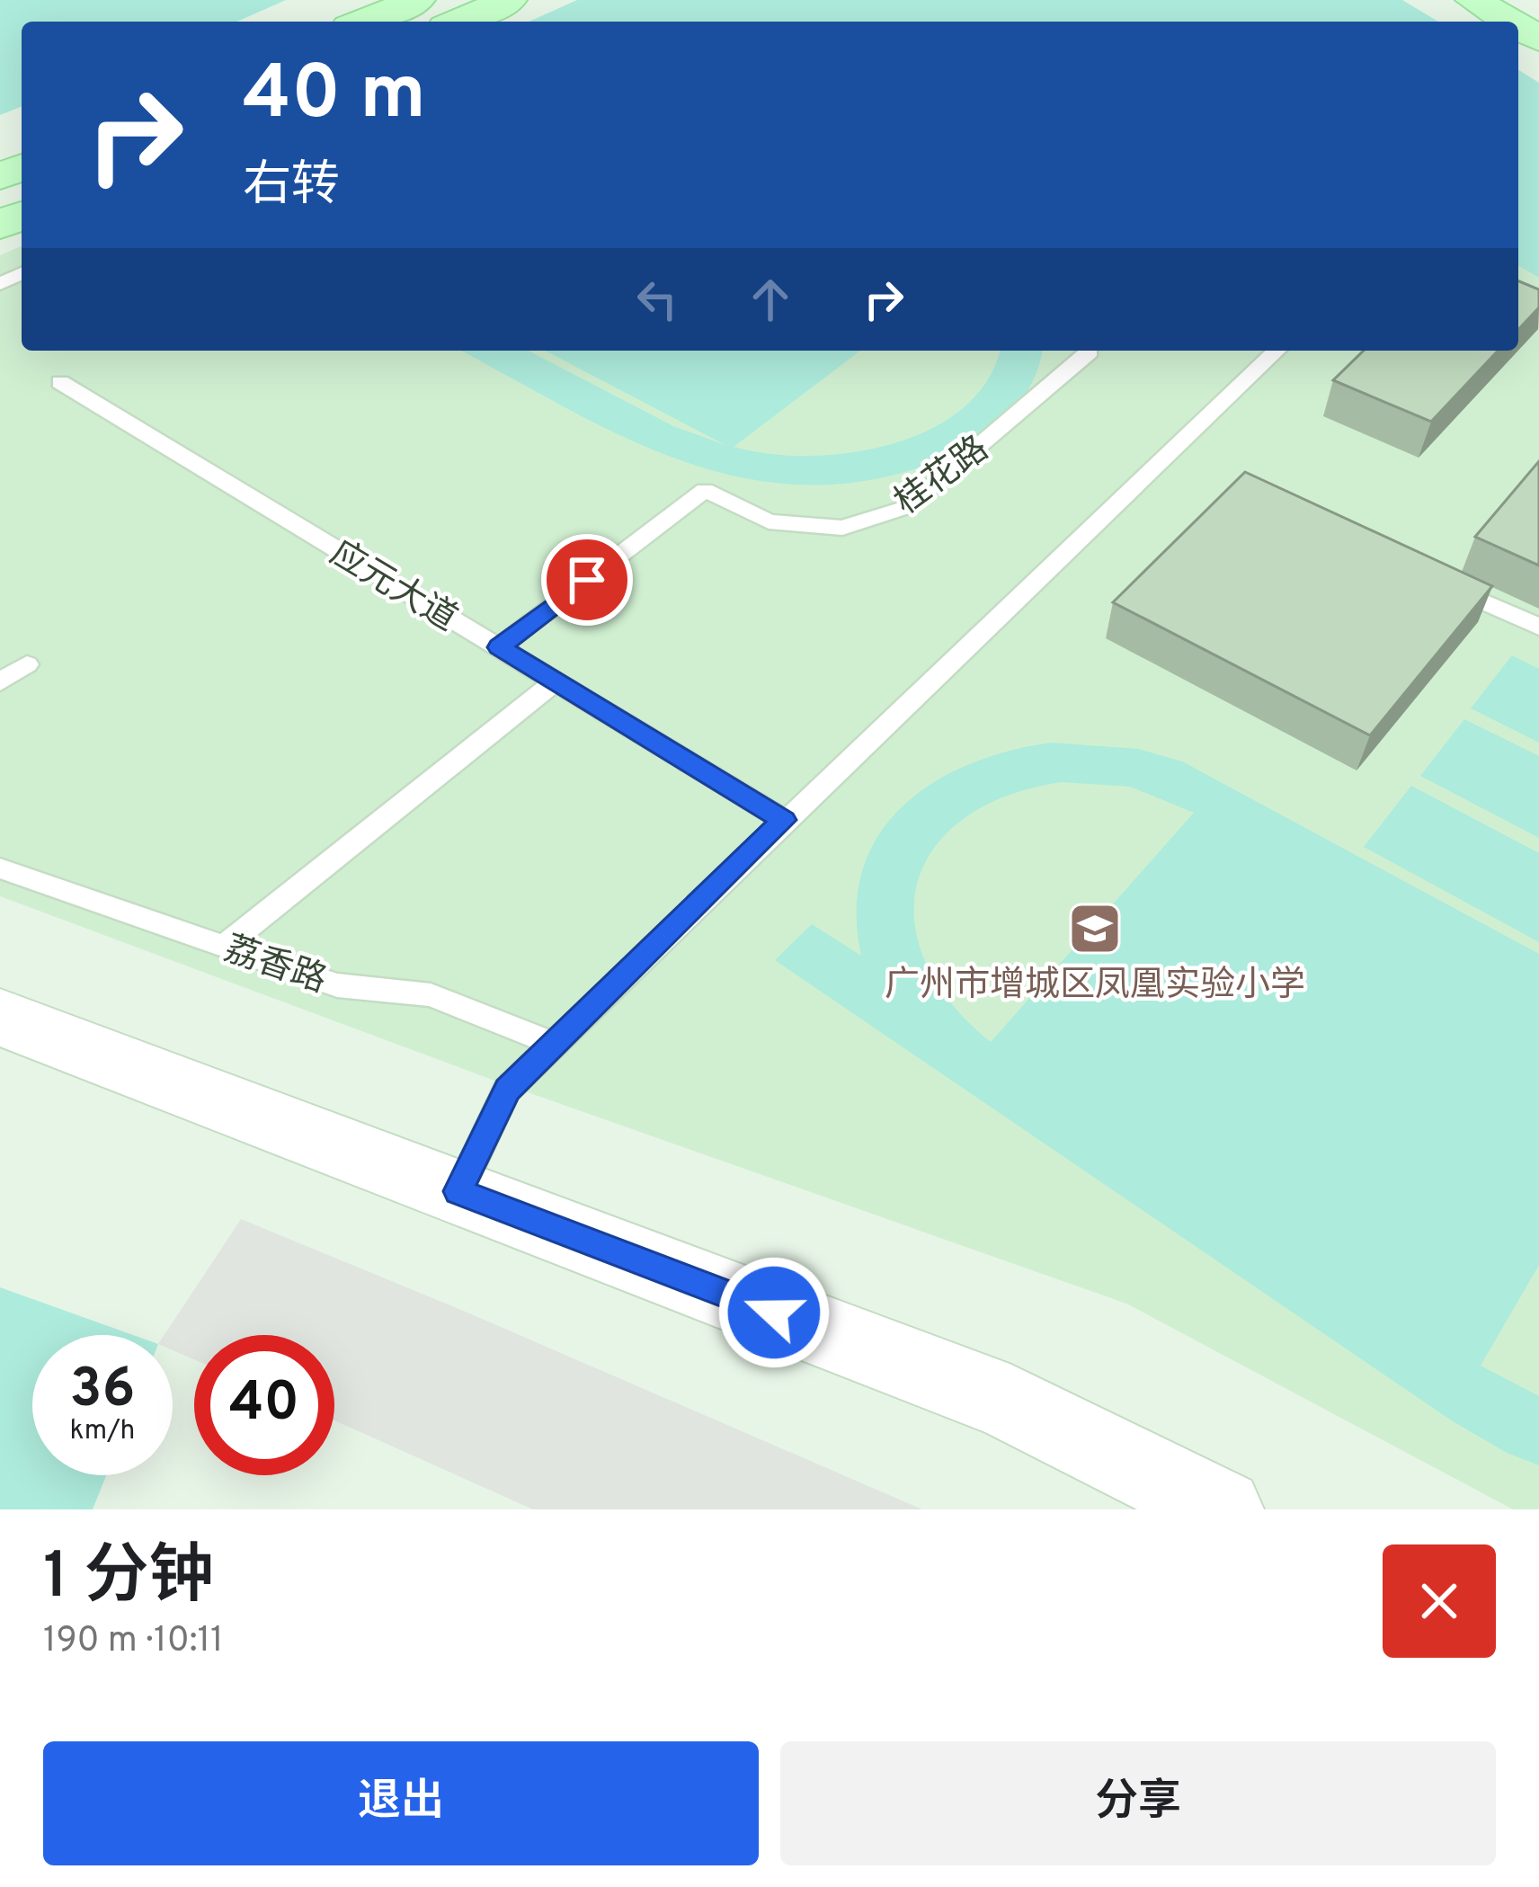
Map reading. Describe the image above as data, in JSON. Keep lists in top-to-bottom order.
{
  "streets": {
    "lane": ["桂花路", "应元大道", "荔香路"]
  },
  "crossings": [
    ["桂花路", "应元大道"]
  ],
  "places": {
    "school or university": ["广州市增城区凤凰实验小学"]
  },
  "page": {
    "turn": ["40 m", "右转"],
    "speed": "36 km/h",
    "limit": "40",
    "heading": ["1 分钟", "190 m · 10:11"],
    "buttons": ["退出", "分享"]
  }
}
